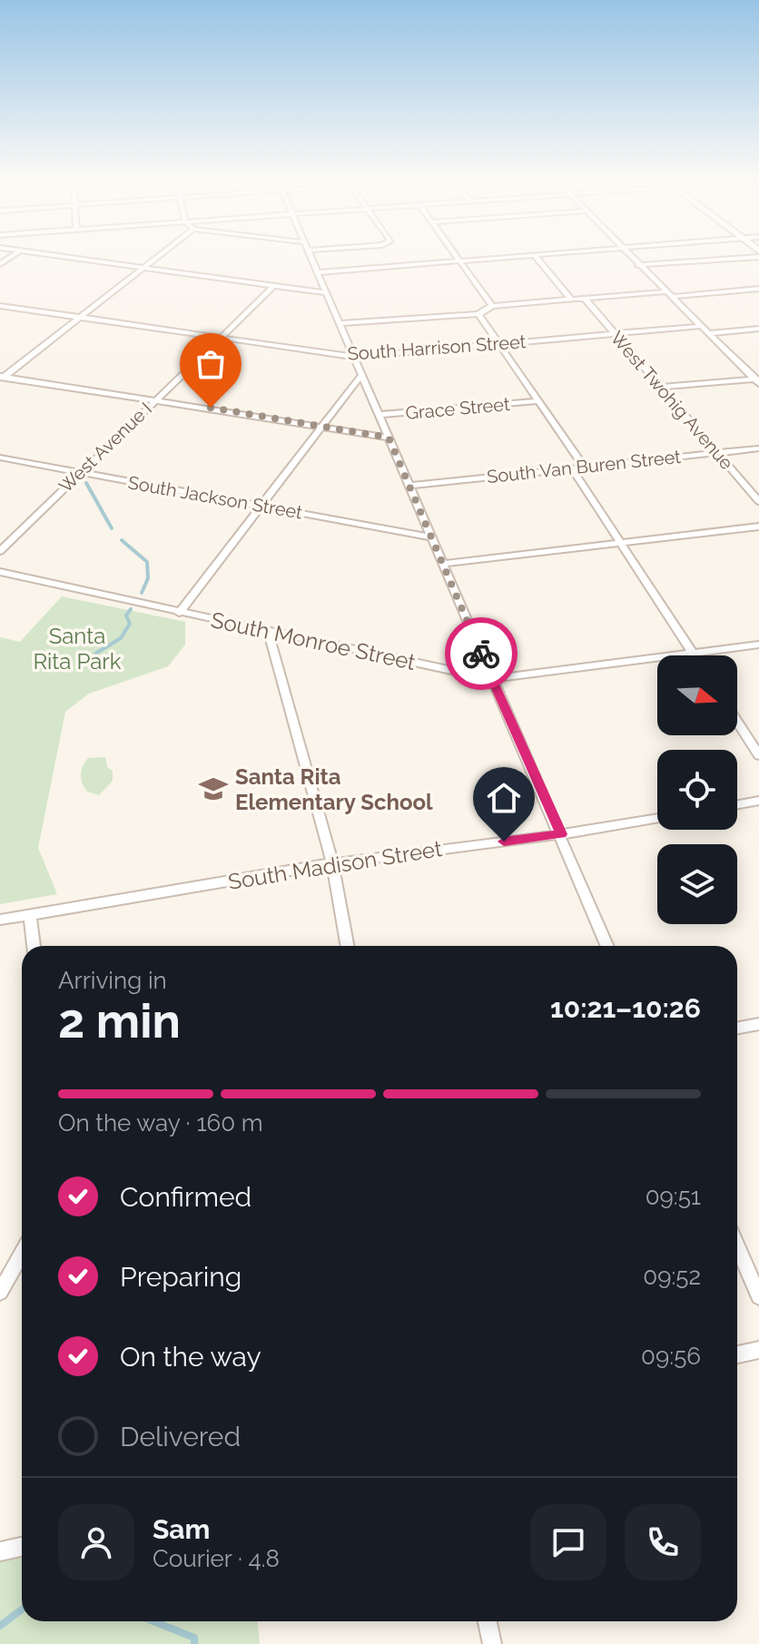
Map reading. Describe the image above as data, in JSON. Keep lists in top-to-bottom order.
{
  "streets": {
    "street": [
      "South Harrison Street",
      "West Twohig Avenue",
      "Grace Street",
      "West Avenue I",
      "South Van Buren Street",
      "South Jackson Street",
      "South Monroe Street",
      "South Madison Street"
    ]
  },
  "crossings": [
    ["South Harrison Street", "West Twohig Avenue"],
    ["South Harrison Street", "West Avenue I"],
    ["West Twohig Avenue", "South Van Buren Street"],
    ["West Avenue I", "South Jackson Street"]
  ],
  "parks": ["Santa Rita Park"],
  "places": {
    "school or university": ["Santa Rita Elementary School"]
  },
  "north": "right",
  "page": {
    "heading": ["2 min", "Arriving in", "10:21–10:26"],
    "panel": ["Sam", "Courier · 4.8"],
    "bar": "On the way · 160 m",
    "list": [
      ["Confirmed", "09:51"],
      ["Preparing", "09:52"],
      ["On the way", "09:56"],
      "Delivered"
    ]
  }
}
